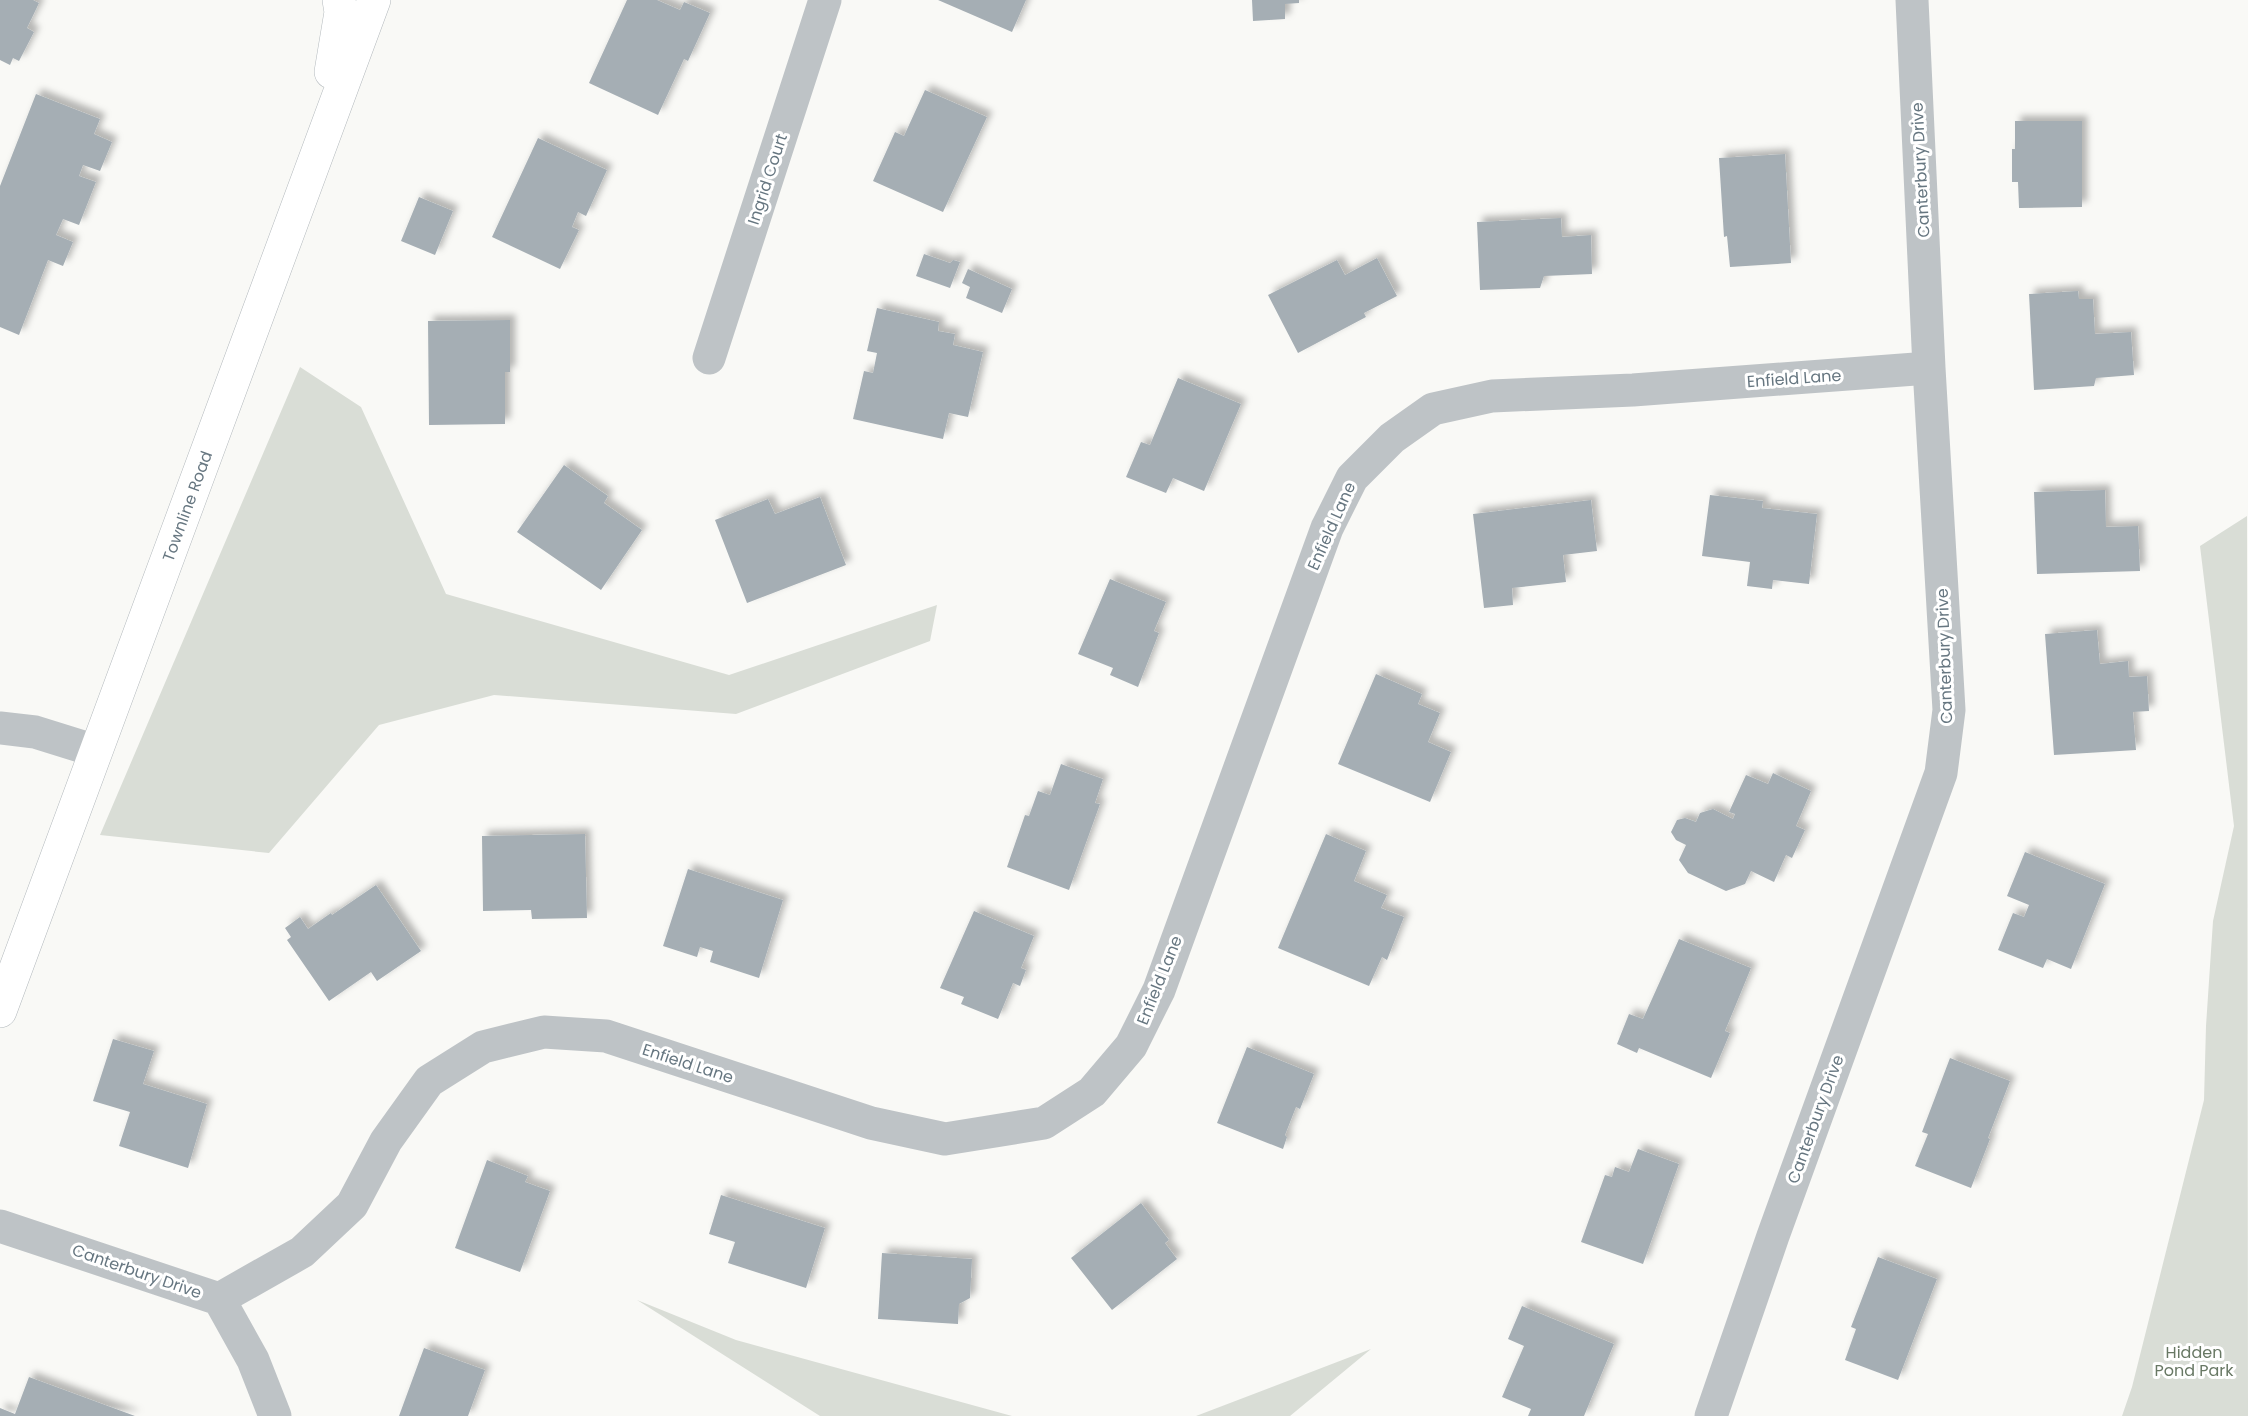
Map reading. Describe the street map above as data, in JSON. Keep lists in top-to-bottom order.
{
  "streets": {
    "street": [
      "Canterbury Drive",
      "Ingrid Court",
      "Enfield Lane",
      "Townline Road"
    ]
  },
  "crossings": [
    ["Canterbury Drive", "Enfield Lane"]
  ],
  "parks": ["Hidden Pond Park"]
}
